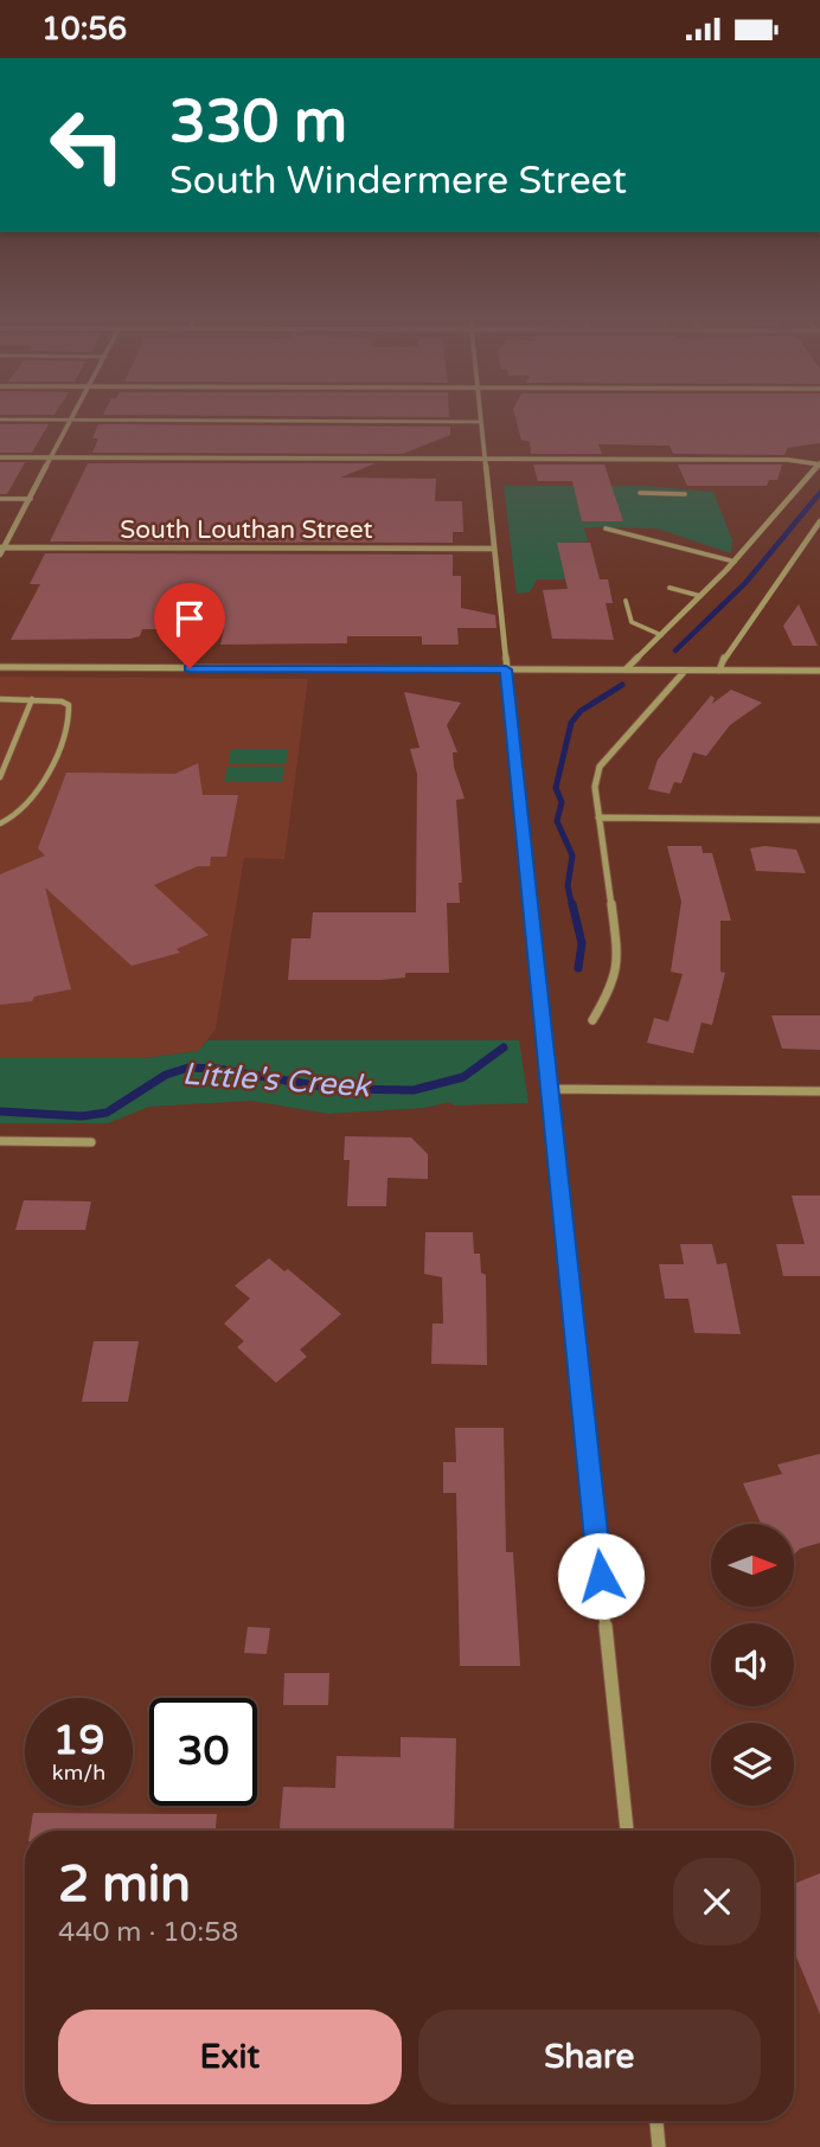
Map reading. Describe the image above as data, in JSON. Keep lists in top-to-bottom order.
{
  "streets": {
    "street": ["South Louthan Street"]
  },
  "water": ["Little's Creek"],
  "north": "right",
  "page": {
    "status": "10:56",
    "turn": ["330 m", "South Windermere Street"],
    "speed": "19 km/h",
    "limit": "30",
    "heading": ["2 min", "440 m · 10:58"],
    "buttons": ["Exit", "Share"]
  }
}
